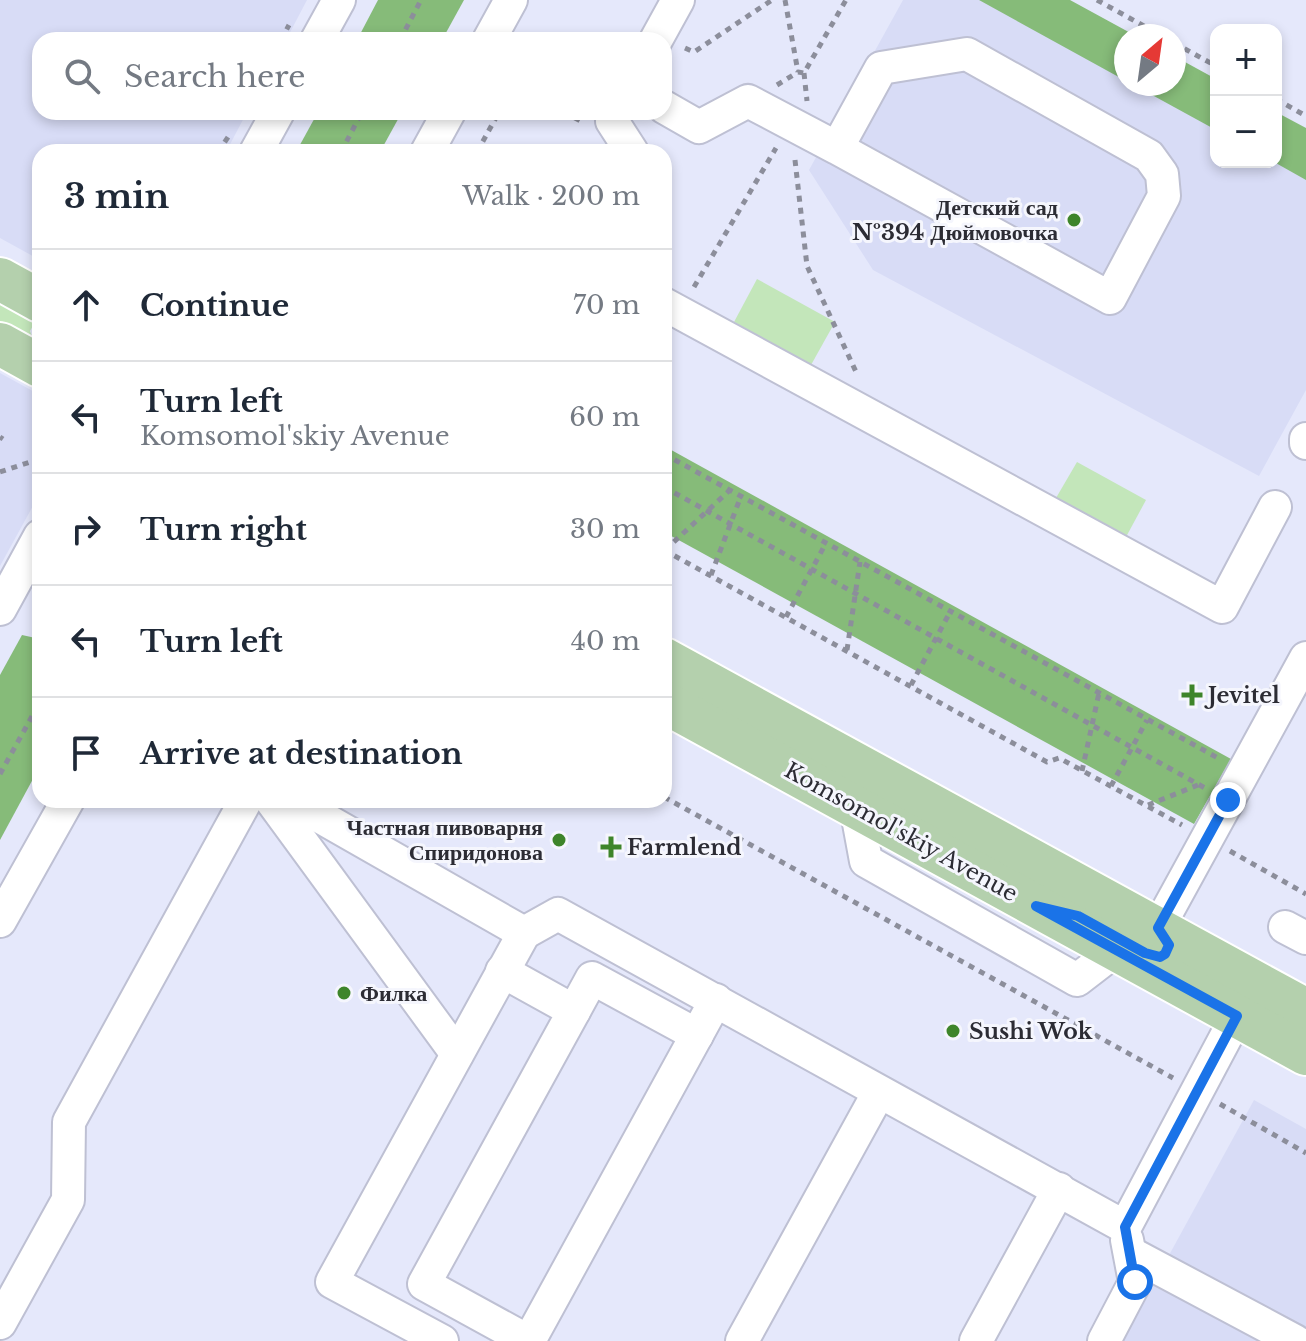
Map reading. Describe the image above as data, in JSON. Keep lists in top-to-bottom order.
{
  "streets": {
    "main road": ["Komsomol'skiy Avenue"]
  },
  "places": {
    "other": [
      "Детский сад №394 Дюймовочка",
      "Частная пивоварня Спиридонова",
      "Филка",
      "Sushi Wok"
    ],
    "health": ["Jevitel", "Farmlend"]
  },
  "north": "top right",
  "page": {
    "map_buttons": ["+", "−"],
    "search": "Search here",
    "heading": ["3 min", "Walk · 200 m"],
    "list": [
      ["Continue", "70 m"],
      ["Turn left", "Komsomol'skiy Avenue", "60 m"],
      ["Turn right", "30 m"],
      ["Turn left", "40 m"],
      "Arrive at destination"
    ]
  }
}
